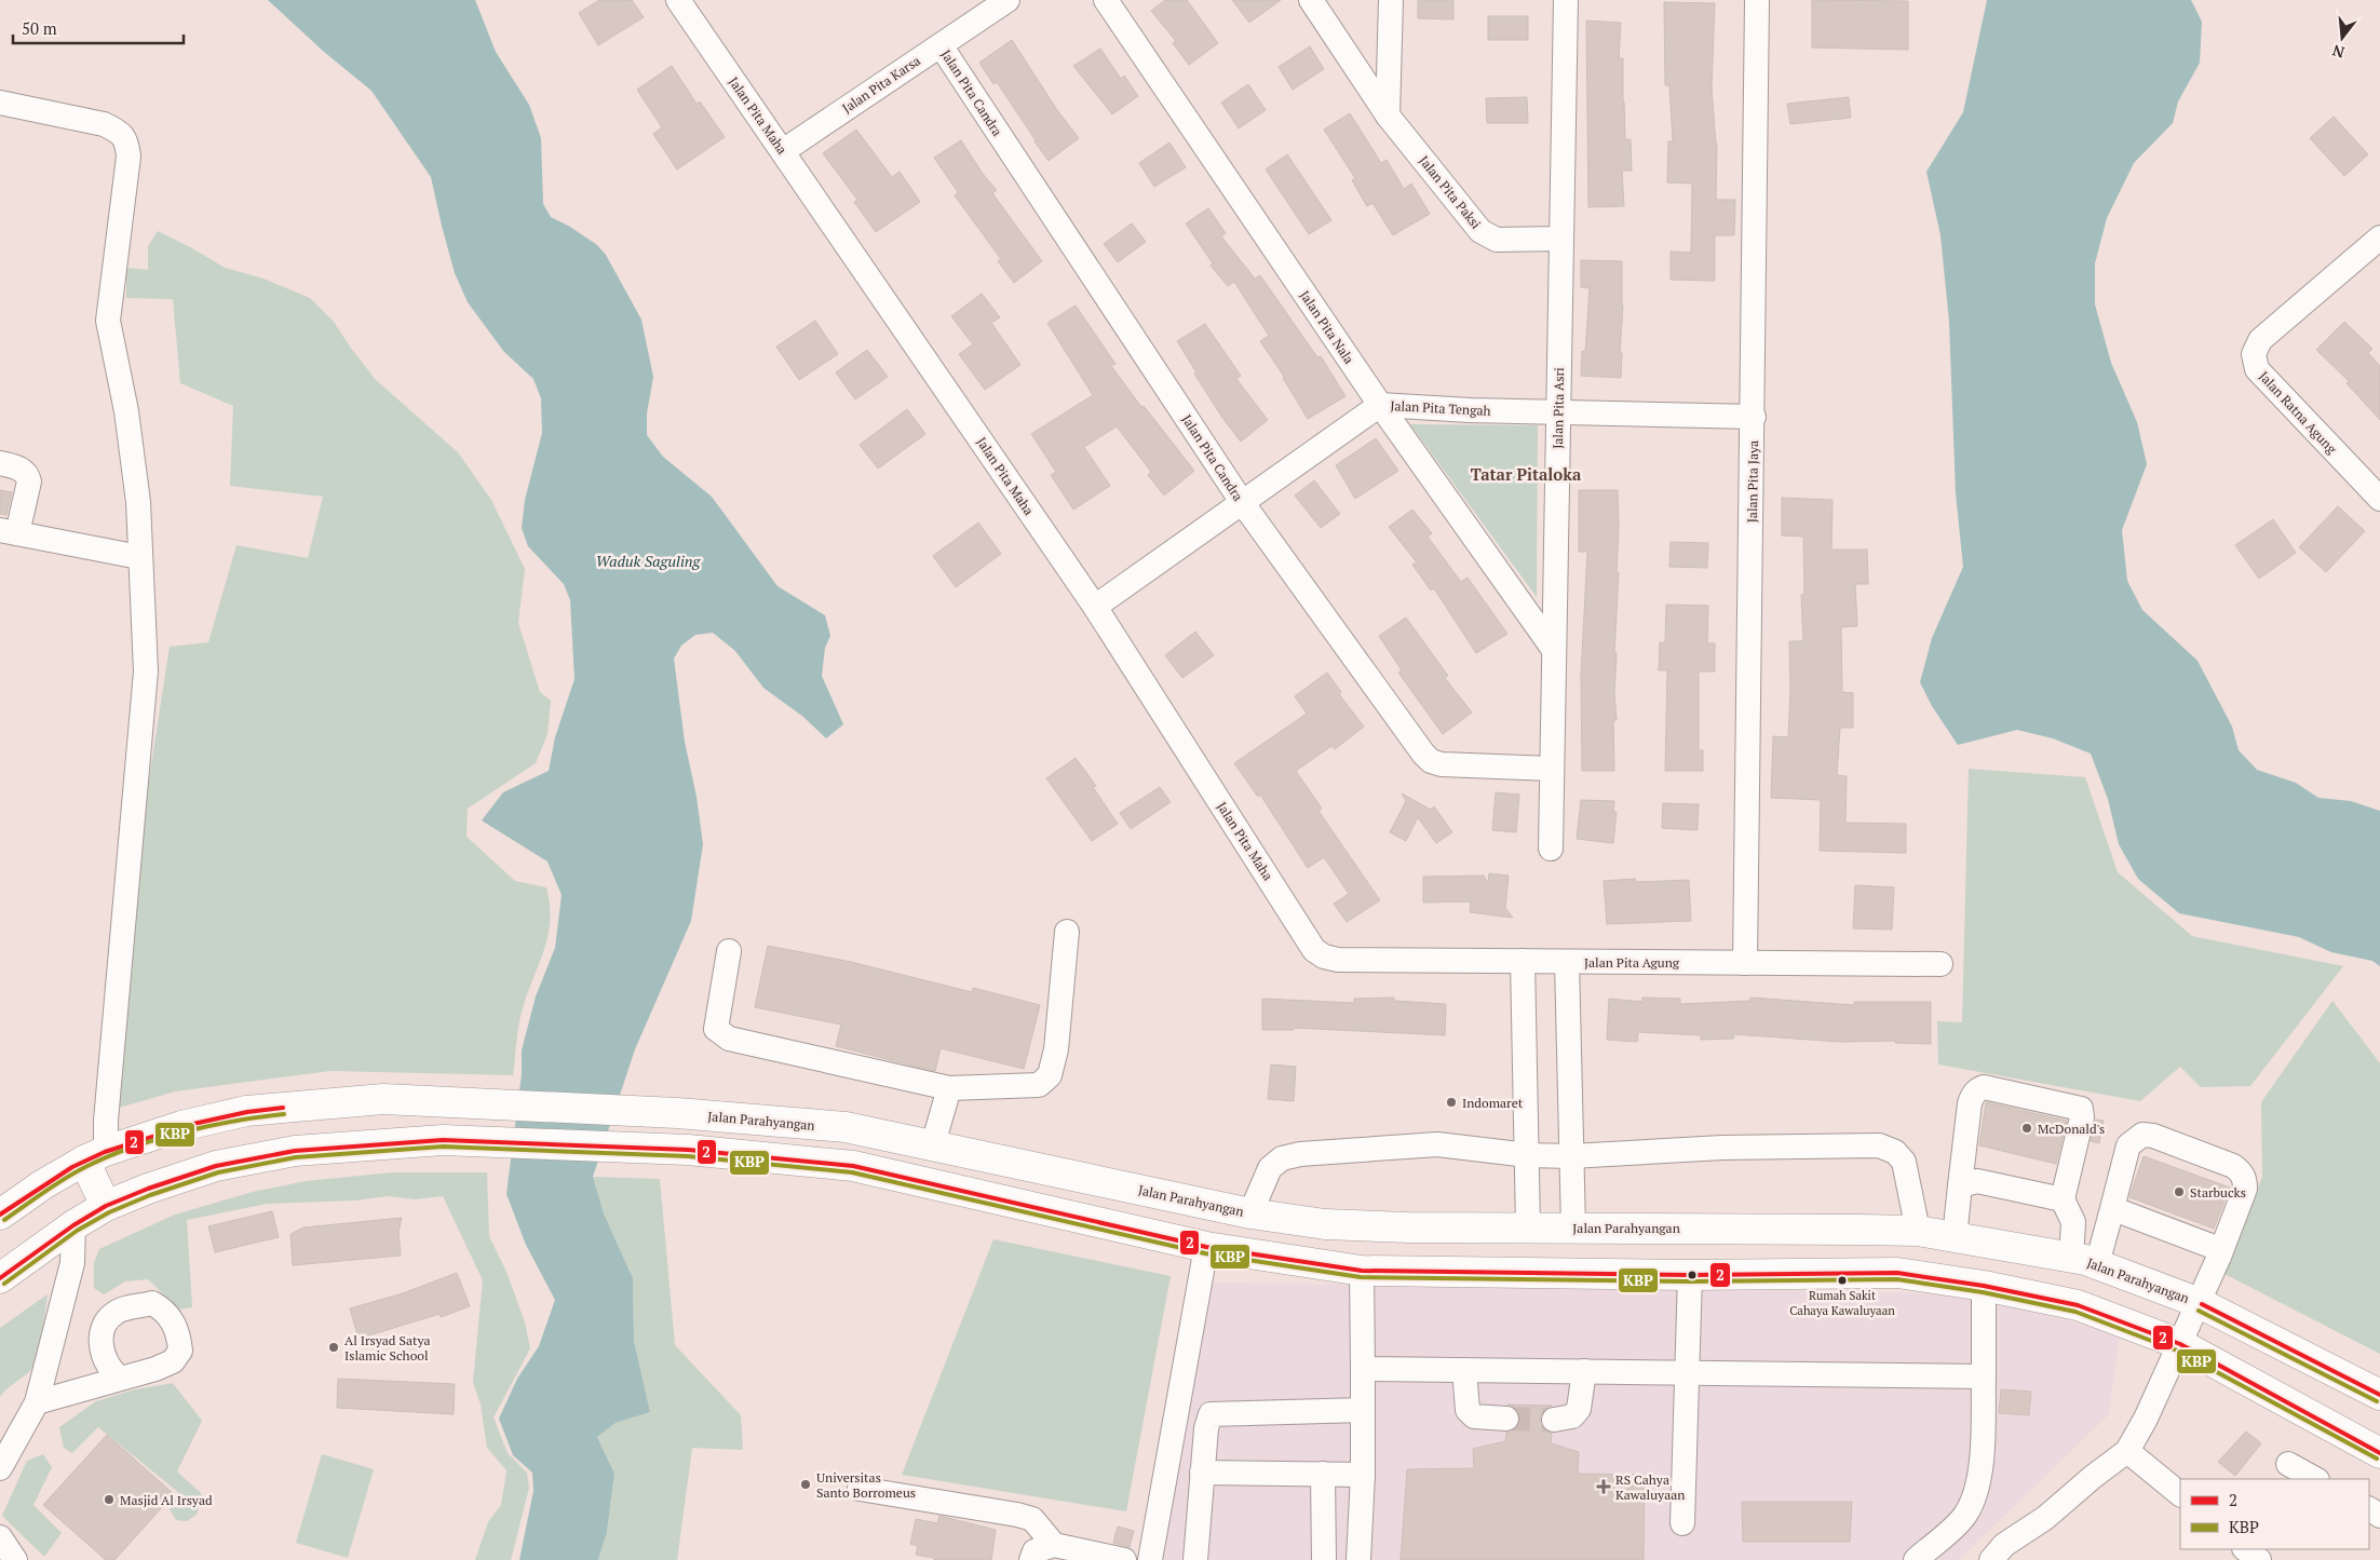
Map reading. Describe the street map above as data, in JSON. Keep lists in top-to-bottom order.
{
  "streets": {
    "main road": ["Jalan Parahyangan"],
    "street": [
      "Jalan Pita Karsa",
      "Jalan Pita Candra",
      "Jalan Pita Maha",
      "Jalan Pita Paksi",
      "Jalan Pita Nala",
      "Jalan Pita Tengah",
      "Jalan Pita Asri",
      "Jalan Ratna Agung",
      "Jalan Pita Jaya",
      "Jalan Pita Agung"
    ]
  },
  "crossings": [
    ["Jalan Pita Karsa", "Jalan Pita Candra"],
    ["Jalan Pita Karsa", "Jalan Pita Maha"],
    ["Jalan Pita Candra", "Jalan Pita Tengah"],
    ["Jalan Pita Candra", "Jalan Pita Asri"],
    ["Jalan Pita Maha", "Jalan Pita Tengah"],
    ["Jalan Pita Maha", "Jalan Pita Agung"],
    ["Jalan Pita Paksi", "Jalan Pita Asri"],
    ["Jalan Pita Nala", "Jalan Pita Tengah"],
    ["Jalan Pita Nala", "Jalan Pita Asri"],
    ["Jalan Pita Tengah", "Jalan Pita Asri"],
    ["Jalan Pita Tengah", "Jalan Pita Jaya"],
    ["Jalan Pita Jaya", "Jalan Pita Agung"]
  ],
  "districts": ["Tatar Pitaloka"],
  "water": ["Waduk Saguling"],
  "places": {
    "other": [
      "Indomaret",
      "McDonald's",
      "Starbucks",
      "Rumah Sakit Cahaya Kawaluyaan",
      "Al Irsyad Satya Islamic School",
      "Universitas Santo Borromeus",
      "Masjid Al Irsyad"
    ],
    "health": ["RS Cahya Kawaluyaan"]
  },
  "lines": ["transit line 2", "transit line KBP"],
  "legend": ["2", "KBP"],
  "scale_bar": "50 m",
  "north": "bottom"
}
